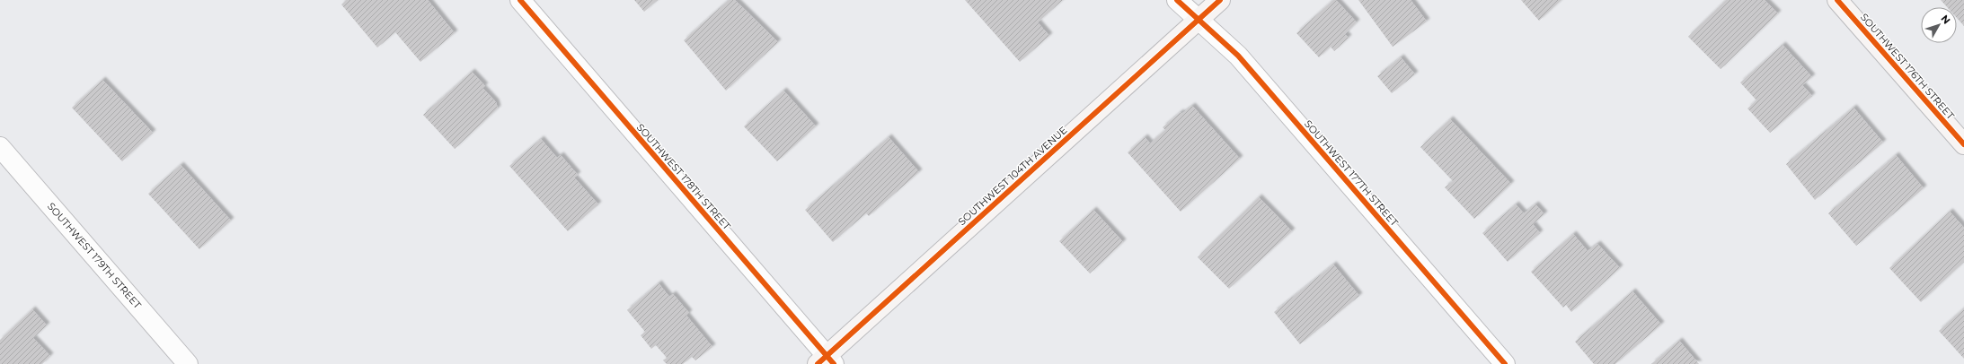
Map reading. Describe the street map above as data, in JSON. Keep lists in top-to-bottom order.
{
  "streets": {
    "street": [
      "SOUTHWEST 176TH STREET",
      "SOUTHWEST 177TH STREET",
      "SOUTHWEST 104TH AVENUE",
      "SOUTHWEST 178TH STREET",
      "SOUTHWEST 179TH STREET"
    ]
  },
  "crossings": [
    ["SOUTHWEST 177TH STREET", "SOUTHWEST 104TH AVENUE"],
    ["SOUTHWEST 104TH AVENUE", "SOUTHWEST 178TH STREET"]
  ],
  "north": "top right"
}
